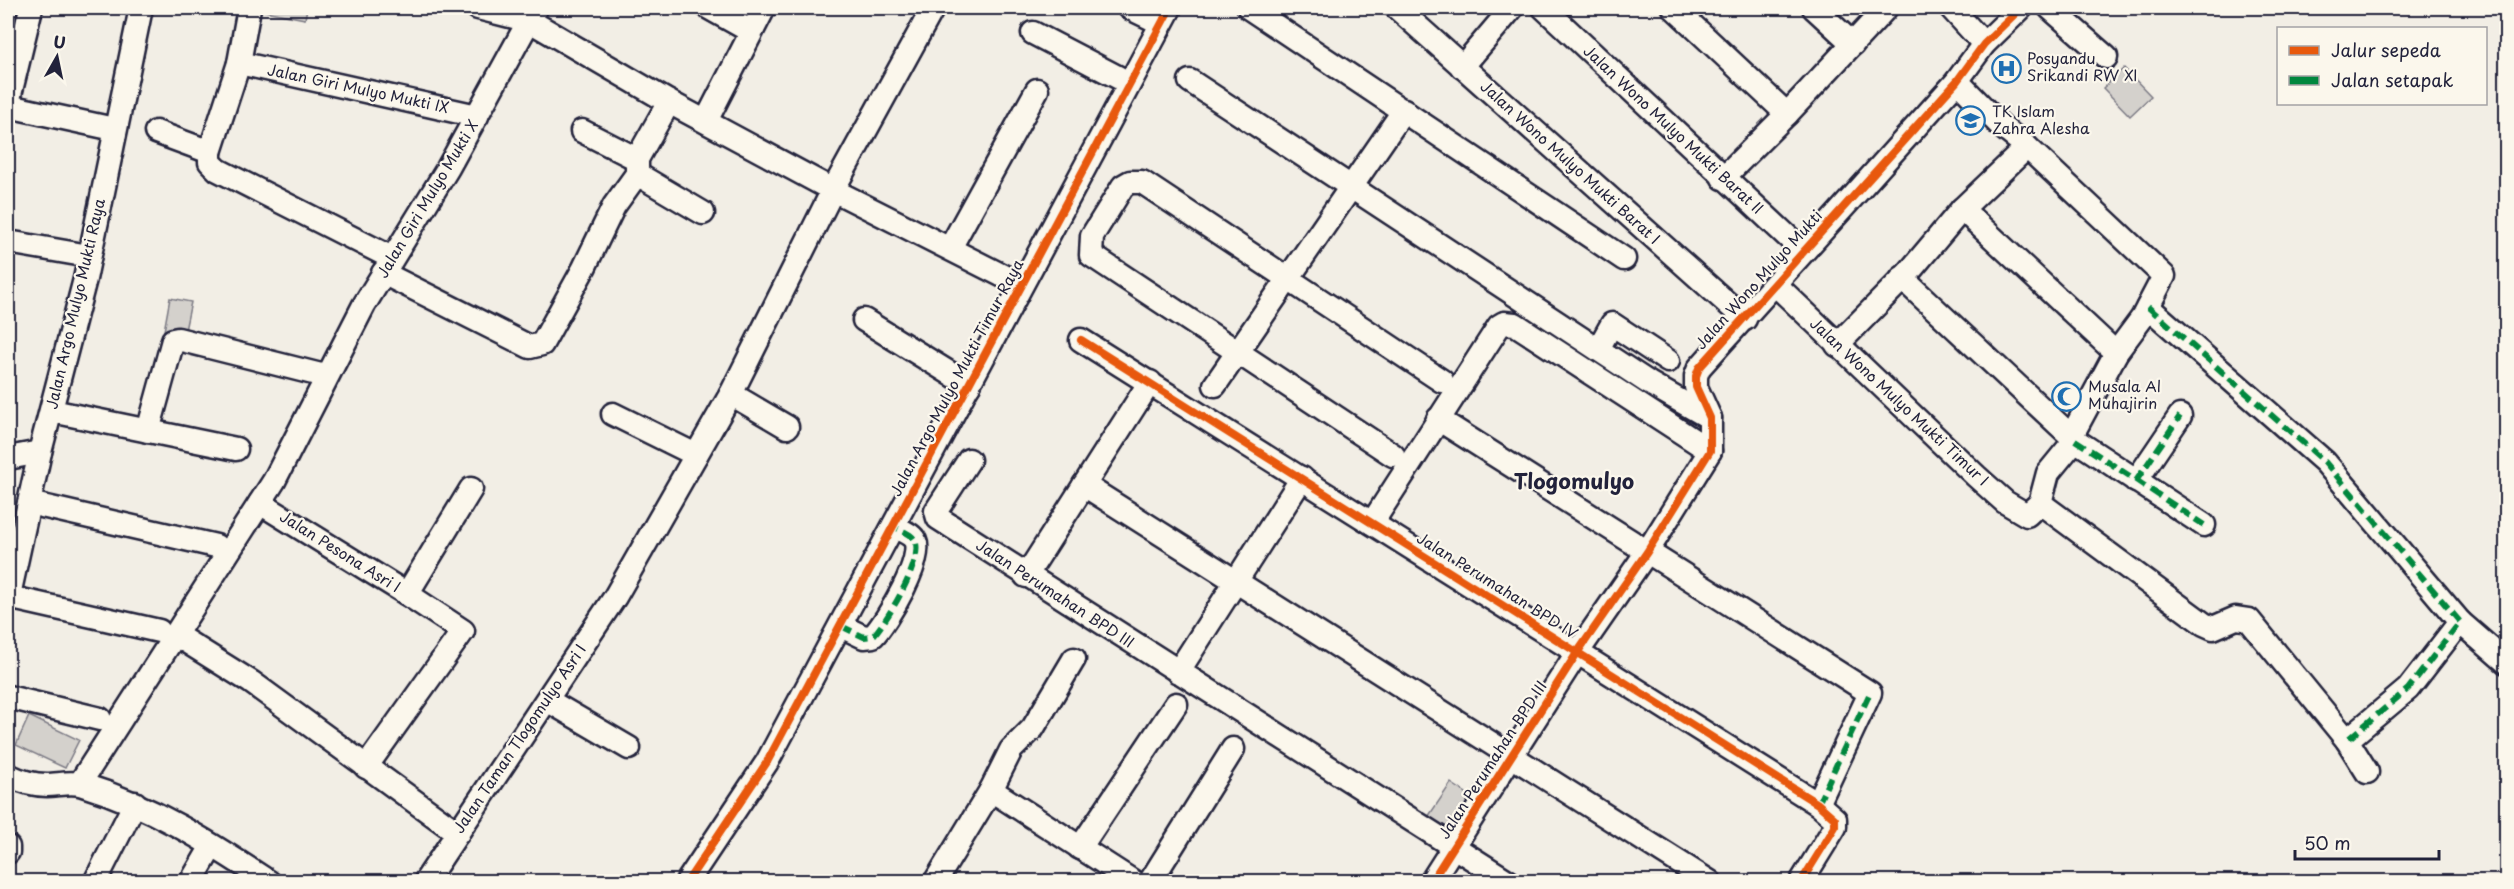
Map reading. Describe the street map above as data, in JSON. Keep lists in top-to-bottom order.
{
  "streets": {
    "street": [
      "Jalan Giri Mulyo Mukti IX",
      "Jalan Wono Mulyo Mukti Barat II",
      "Jalan Wono Mulyo Mukti Barat I",
      "Jalan Giri Mulyo Mukti X",
      "Jalan Wono Mulyo Mukti",
      "Jalan Argo Mulyo Mukti Raya",
      "Jalan Argo Mulyo Mukti Timur Raya",
      "Jalan Wono Mulyo Mukti Timur I",
      "Jalan Pesona Asri I",
      "Jalan Perumahan BPD IV",
      "Jalan Perumahan BPD III",
      "Jalan Taman Tlogomulyo Asri I"
    ]
  },
  "crossings": [
    ["Jalan Giri Mulyo Mukti IX", "Jalan Giri Mulyo Mukti X"],
    ["Jalan Wono Mulyo Mukti Barat II", "Jalan Wono Mulyo Mukti"],
    ["Jalan Wono Mulyo Mukti Barat I", "Jalan Wono Mulyo Mukti"],
    ["Jalan Wono Mulyo Mukti", "Jalan Wono Mulyo Mukti Timur I"],
    ["Jalan Argo Mulyo Mukti Timur Raya", "Jalan Taman Tlogomulyo Asri I"],
    ["Jalan Perumahan BPD IV", "Jalan Perumahan BPD III"]
  ],
  "districts": ["Tlogomulyo"],
  "places": {
    "hospital": ["Posyandu Srikandi RW XI"],
    "school or university": ["TK Islam Zahra Alesha"],
    "mosque": ["Musala Al Muhajirin"]
  },
  "legend": ["Jalur sepeda", "Jalan setapak"],
  "scale_bar": "50 m",
  "north": "top"
}
